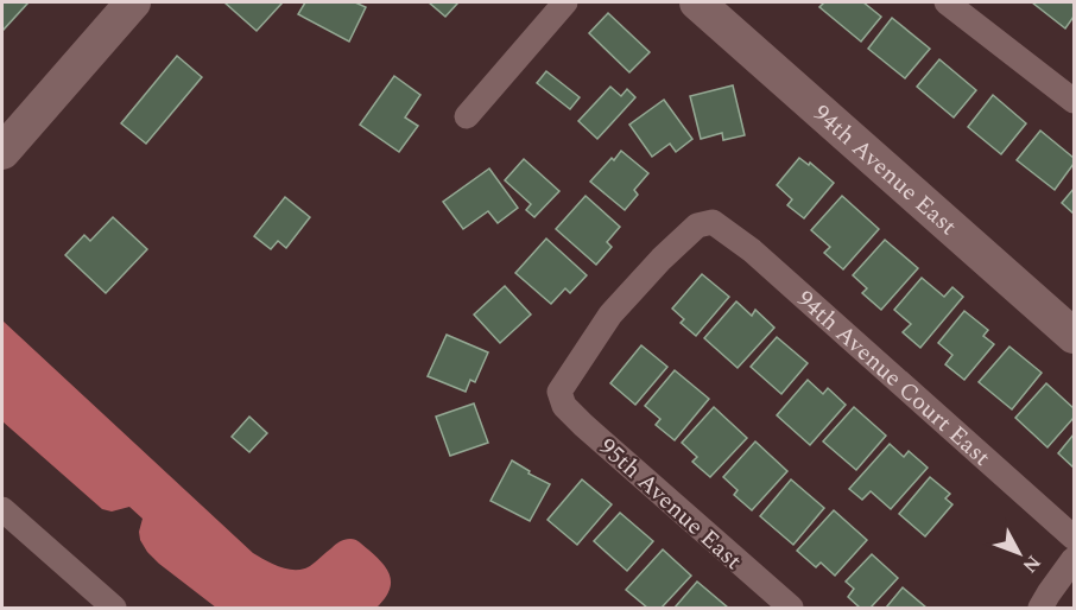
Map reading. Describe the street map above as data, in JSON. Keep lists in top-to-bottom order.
{
  "streets": {
    "main road": ["94th Avenue East"],
    "street": ["94th Avenue Court East", "95th Avenue East"]
  },
  "crossings": [
    ["94th Avenue Court East", "95th Avenue East"]
  ],
  "north": "bottom right"
}
